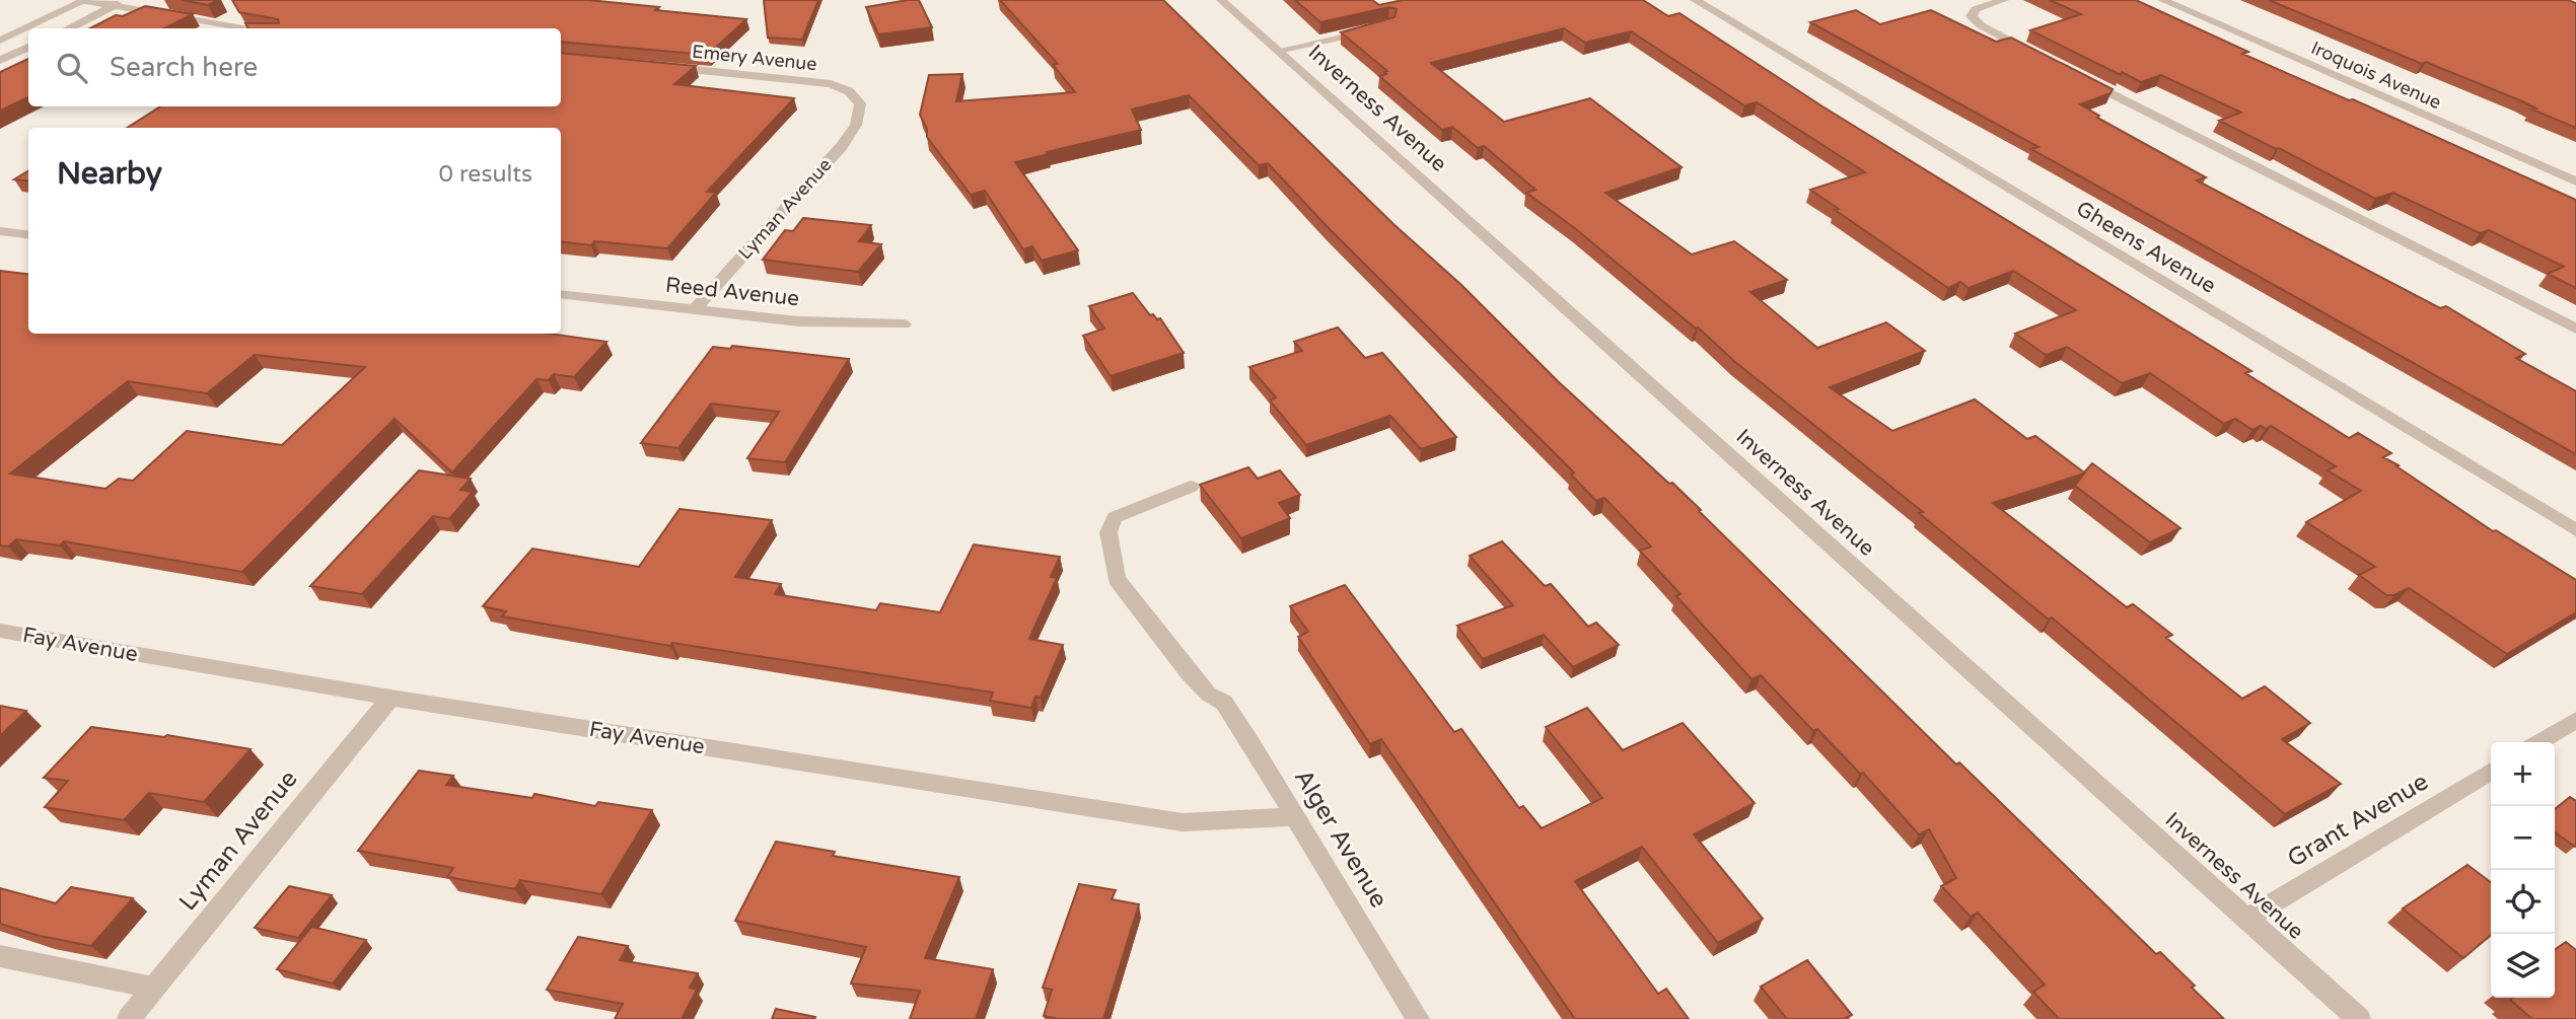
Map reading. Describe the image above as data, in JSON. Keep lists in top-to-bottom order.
{
  "streets": {
    "street": [
      "Emery Avenue",
      "Iroquois Avenue",
      "Inverness Avenue",
      "Lyman Avenue",
      "Gheens Avenue",
      "Reed Avenue",
      "Fay Avenue",
      "Grant Avenue",
      "Alger Avenue"
    ]
  },
  "crossings": [
    ["Emery Avenue", "Lyman Avenue"],
    ["Inverness Avenue", "Grant Avenue"],
    ["Lyman Avenue", "Reed Avenue"],
    ["Lyman Avenue", "Fay Avenue"],
    ["Fay Avenue", "Alger Avenue"]
  ],
  "page": {
    "search": "Search here",
    "heading": ["Nearby", "0 results"],
    "map_buttons": ["+", "−"]
  }
}
